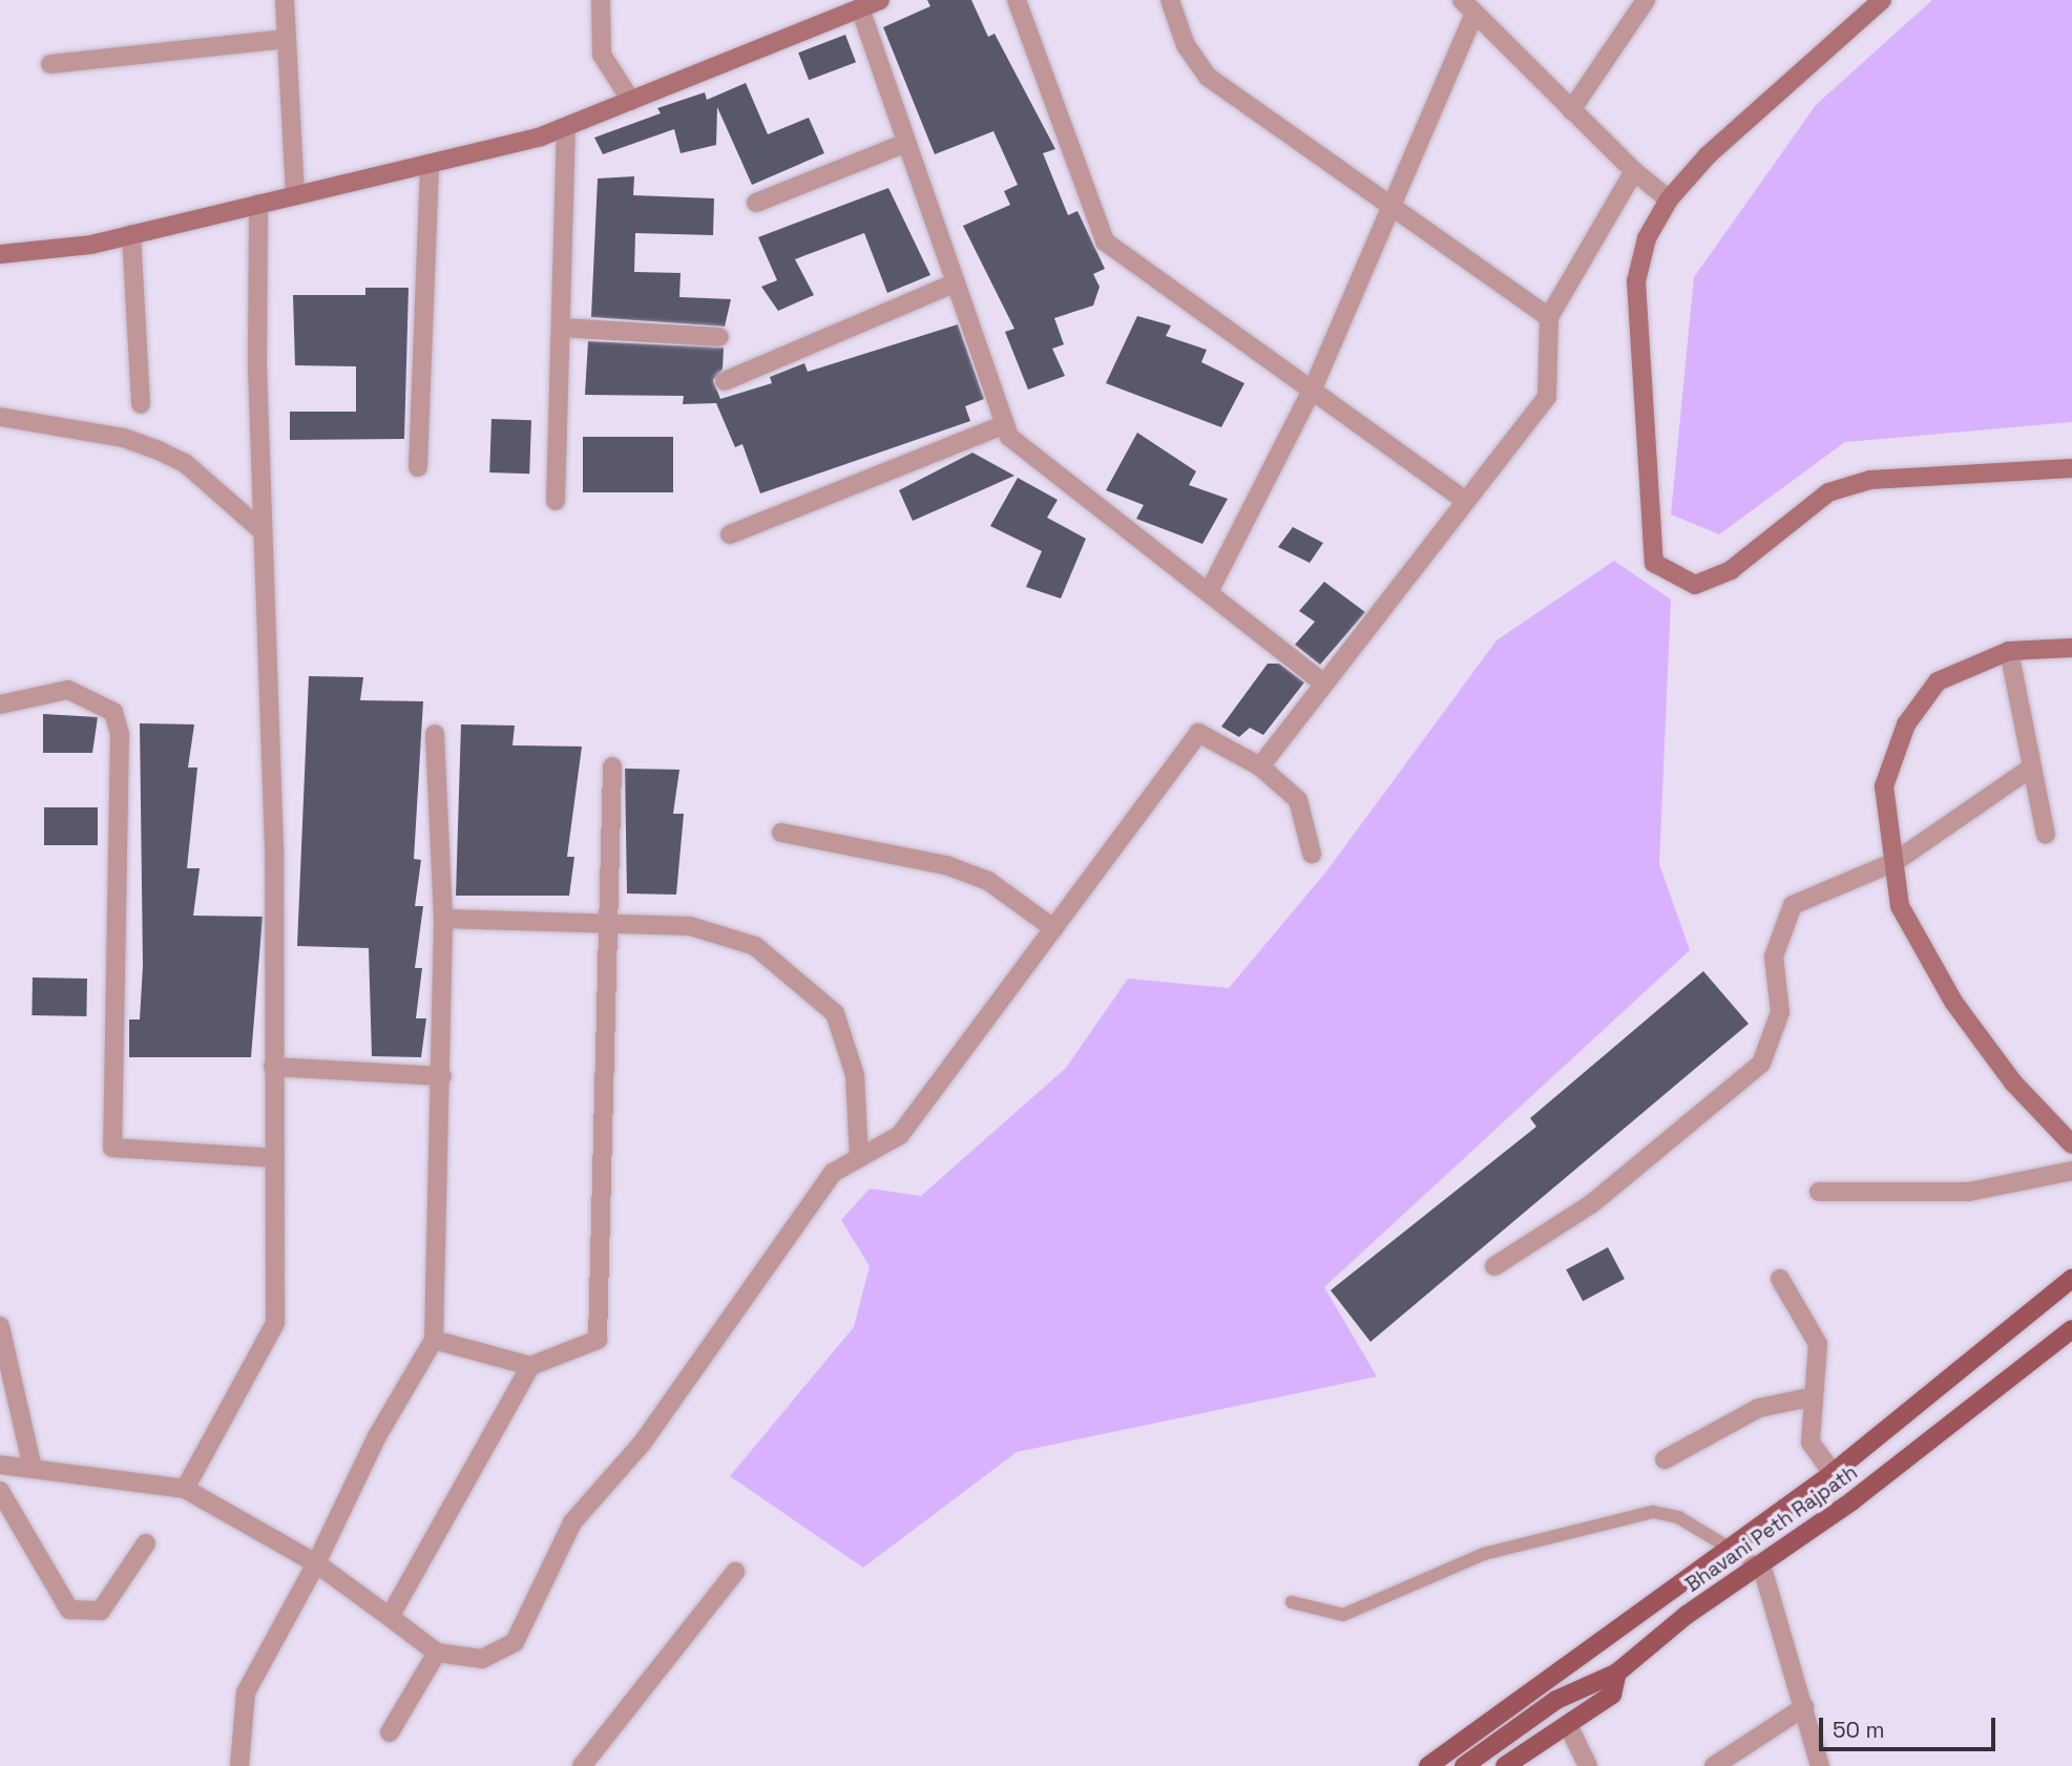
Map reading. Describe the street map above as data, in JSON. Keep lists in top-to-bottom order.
{
  "streets": {
    "main road": ["Bhavani Peth Rajpath"]
  },
  "scale_bar": "50 m"
}
